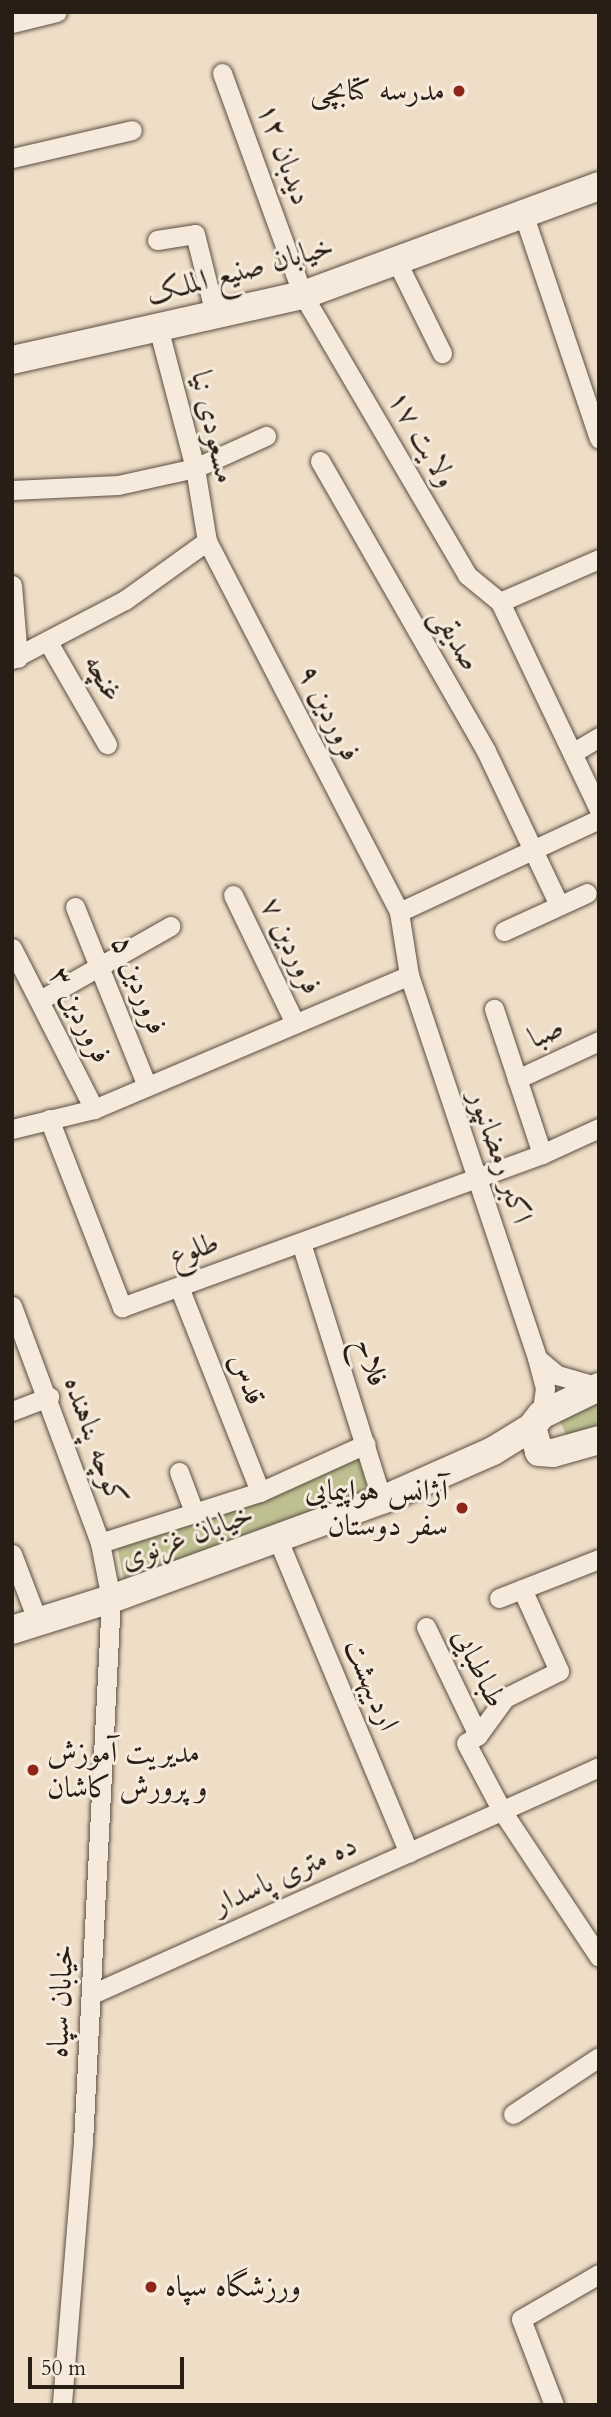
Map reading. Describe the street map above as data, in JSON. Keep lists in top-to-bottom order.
{
  "streets": {
    "street": [
      "دیدبان ۱۲",
      "خیابان صنیع الملک",
      "مسعودی نیا",
      "ولایت ۱۷",
      "صدیقی",
      "غنچه",
      "فروردین ۹",
      "فروردین ۷",
      "فروردین ۵",
      "فروردین ۳",
      "صبا",
      "اکبر رمضانپور",
      "طلوع",
      "فلاح",
      "قدس",
      "کوچه پناهنده",
      "خیابان غزنوی",
      "طباطبایی",
      "اردیبهشت",
      "ده متری پاسدار",
      "خیابان سپاه"
    ]
  },
  "crossings": [
    ["دیدبان ۱۲", "خیابان صنیع الملک"],
    ["دیدبان ۱۲", "ولایت ۱۷"],
    ["خیابان صنیع الملک", "مسعودی نیا"],
    ["خیابان صنیع الملک", "ولایت ۱۷"],
    ["مسعودی نیا", "فروردین ۹"],
    ["فروردین ۹", "اکبر رمضانپور"],
    ["اکبر رمضانپور", "طلوع"],
    ["اکبر رمضانپور", "خیابان غزنوی"],
    ["طلوع", "فلاح"],
    ["طلوع", "قدس"],
    ["فلاح", "خیابان غزنوی"],
    ["کوچه پناهنده", "خیابان غزنوی"],
    ["کوچه پناهنده", "خیابان سپاه"],
    ["خیابان غزنوی", "اردیبهشت"],
    ["خیابان غزنوی", "خیابان سپاه"],
    ["اردیبهشت", "ده متری پاسدار"],
    ["ده متری پاسدار", "خیابان سپاه"]
  ],
  "places": [
    "مدرسه کتابچی",
    "آژانس هواپیمایی سفر دوستان",
    "مدیریت آموزش و پرورش کاشان",
    "ورزشگاه سپاه"
  ],
  "scale_bar": "50 m"
}
